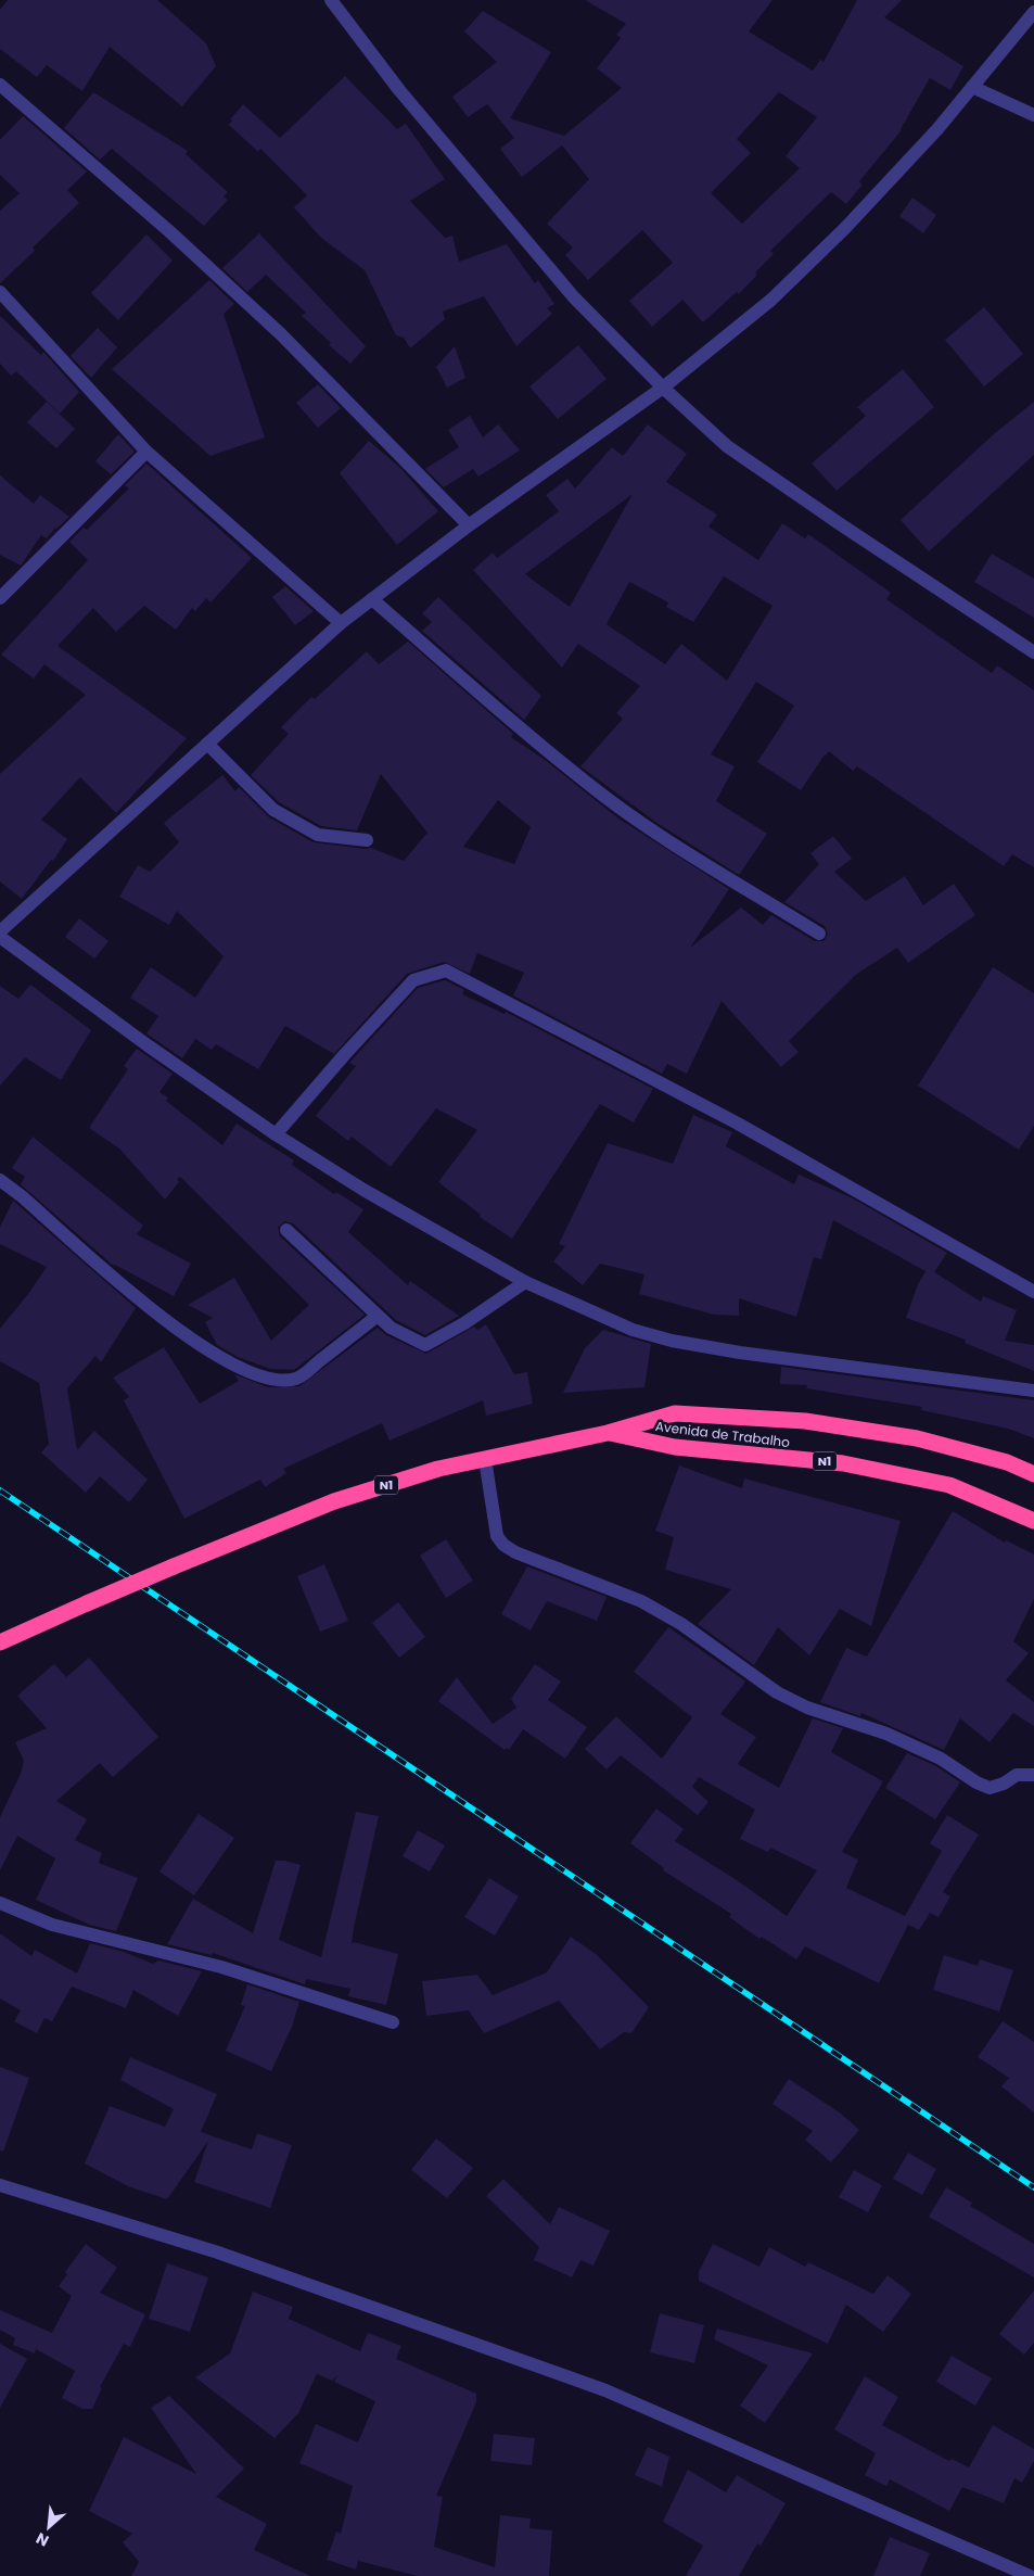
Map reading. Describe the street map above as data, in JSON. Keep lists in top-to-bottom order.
{
  "streets": {
    "highway": ["Avenida de Trabalho", "N1"]
  },
  "crossings": [
    ["Avenida de Trabalho", "N1"]
  ],
  "north": "bottom left"
}
